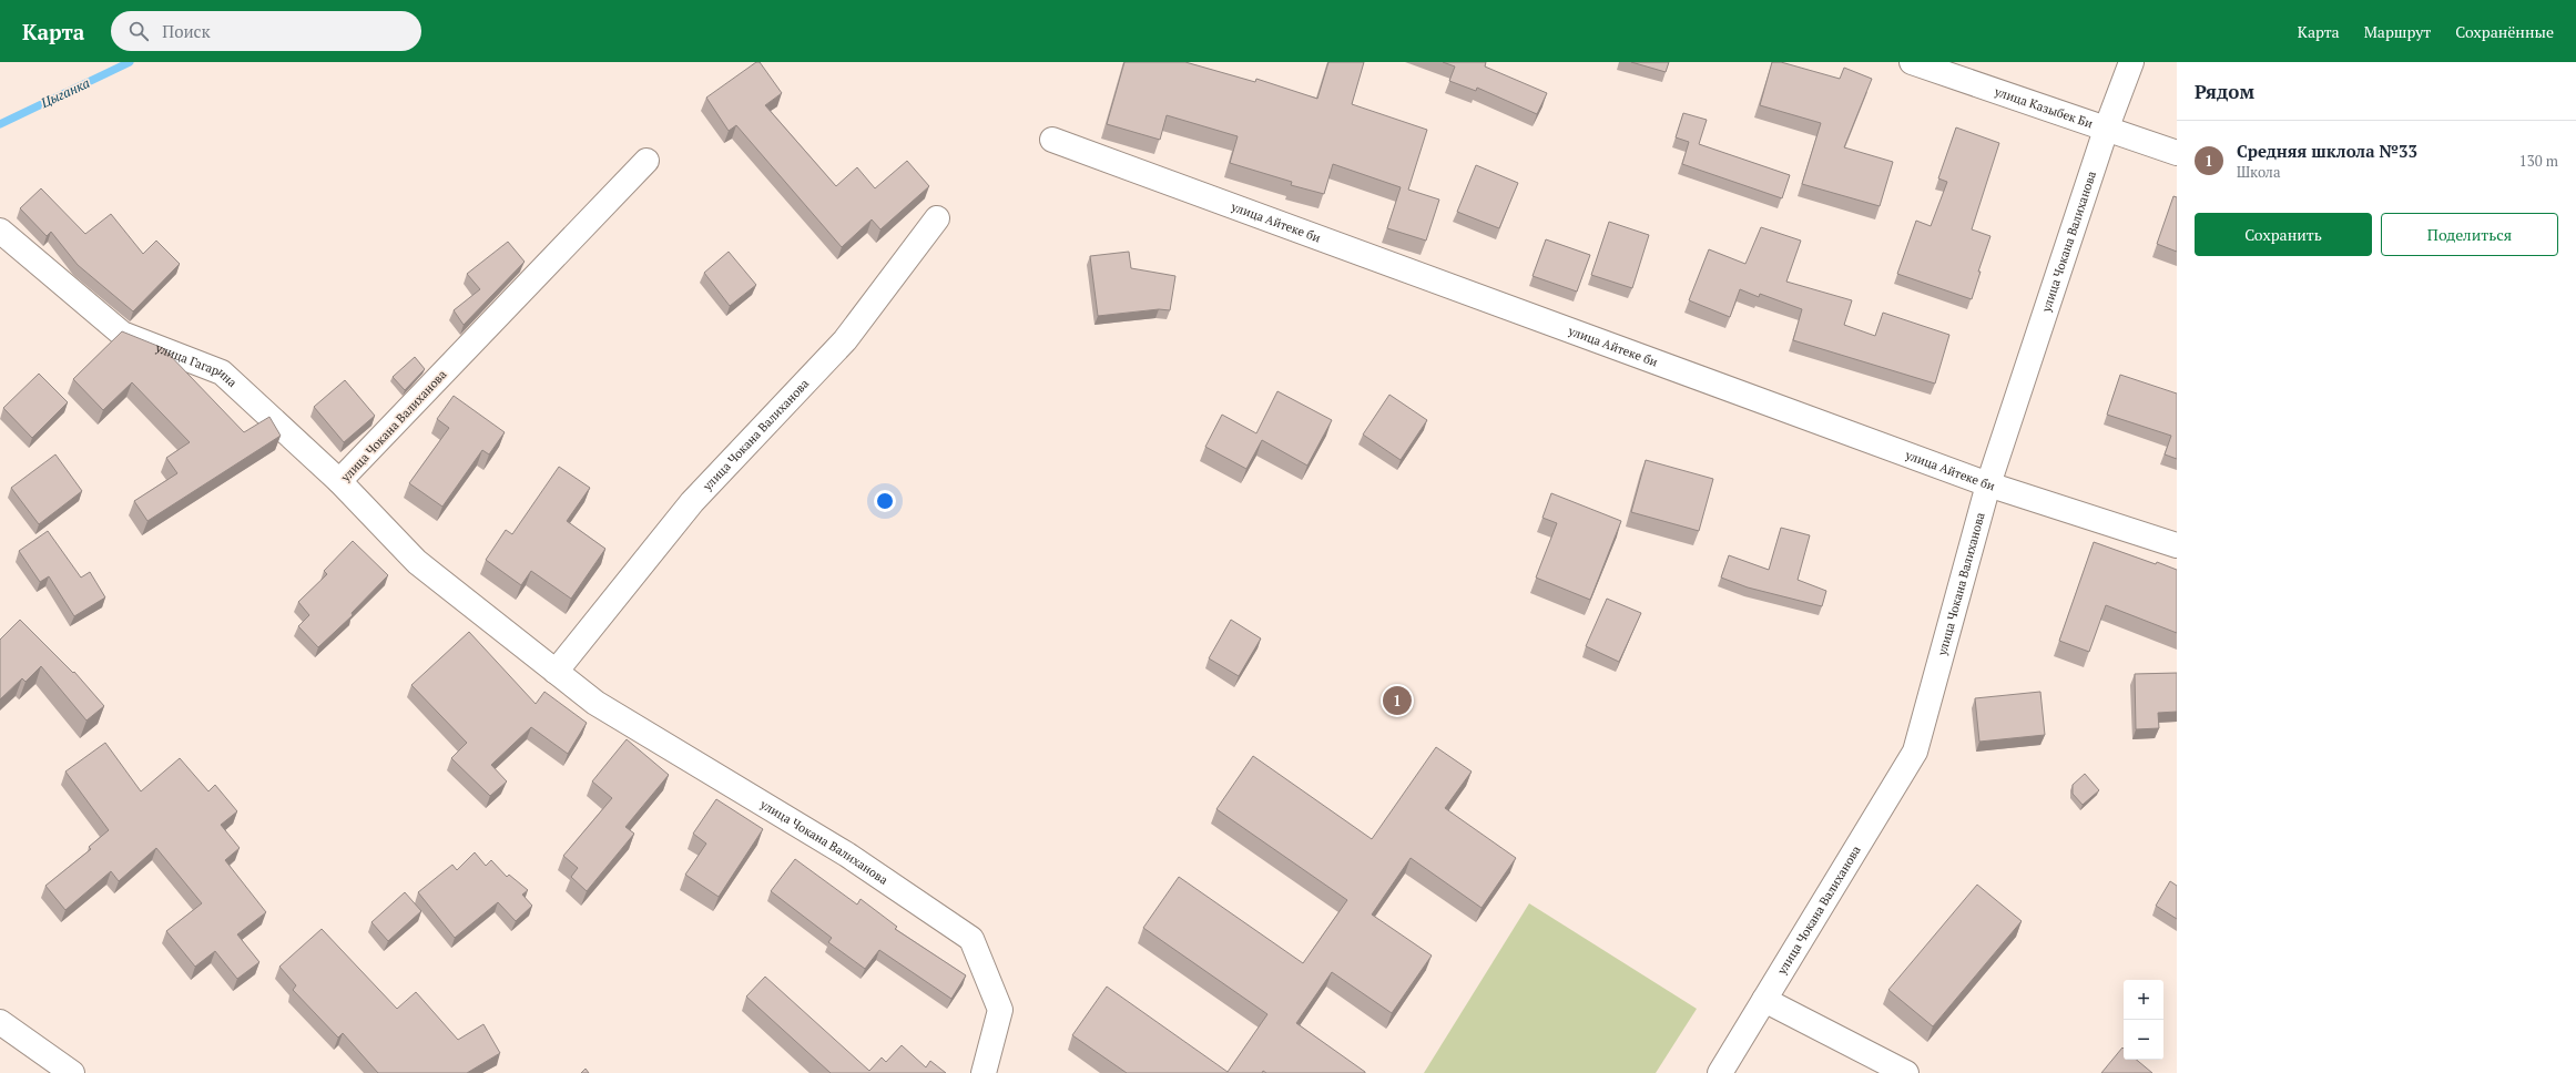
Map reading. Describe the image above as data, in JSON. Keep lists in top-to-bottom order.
{
  "streets": {
    "street": [
      "улица Казыбек Би",
      "улица Айтеке би",
      "улица Чокана Валиханова",
      "улица Гагарина"
    ]
  },
  "crossings": [
    ["улица Казыбек Би", "улица Чокана Валиханова"],
    ["улица Айтеке би", "улица Чокана Валиханова"],
    ["улица Чокана Валиханова", "улица Гагарина"]
  ],
  "water": ["Цыганка"],
  "page": {
    "header": "Карта",
    "search": "Поиск",
    "nav": ["Карта", "Маршрут", "Сохранённые"],
    "heading": "Рядом",
    "list": [
      {
        "mark": "1",
        "name": "Средняя шклола №33",
        "note": "Школа",
        "value": "130 m"
      }
    ],
    "buttons": ["Сохранить", "Поделиться"],
    "pins": "1",
    "map_buttons": ["+", "−"]
  }
}
